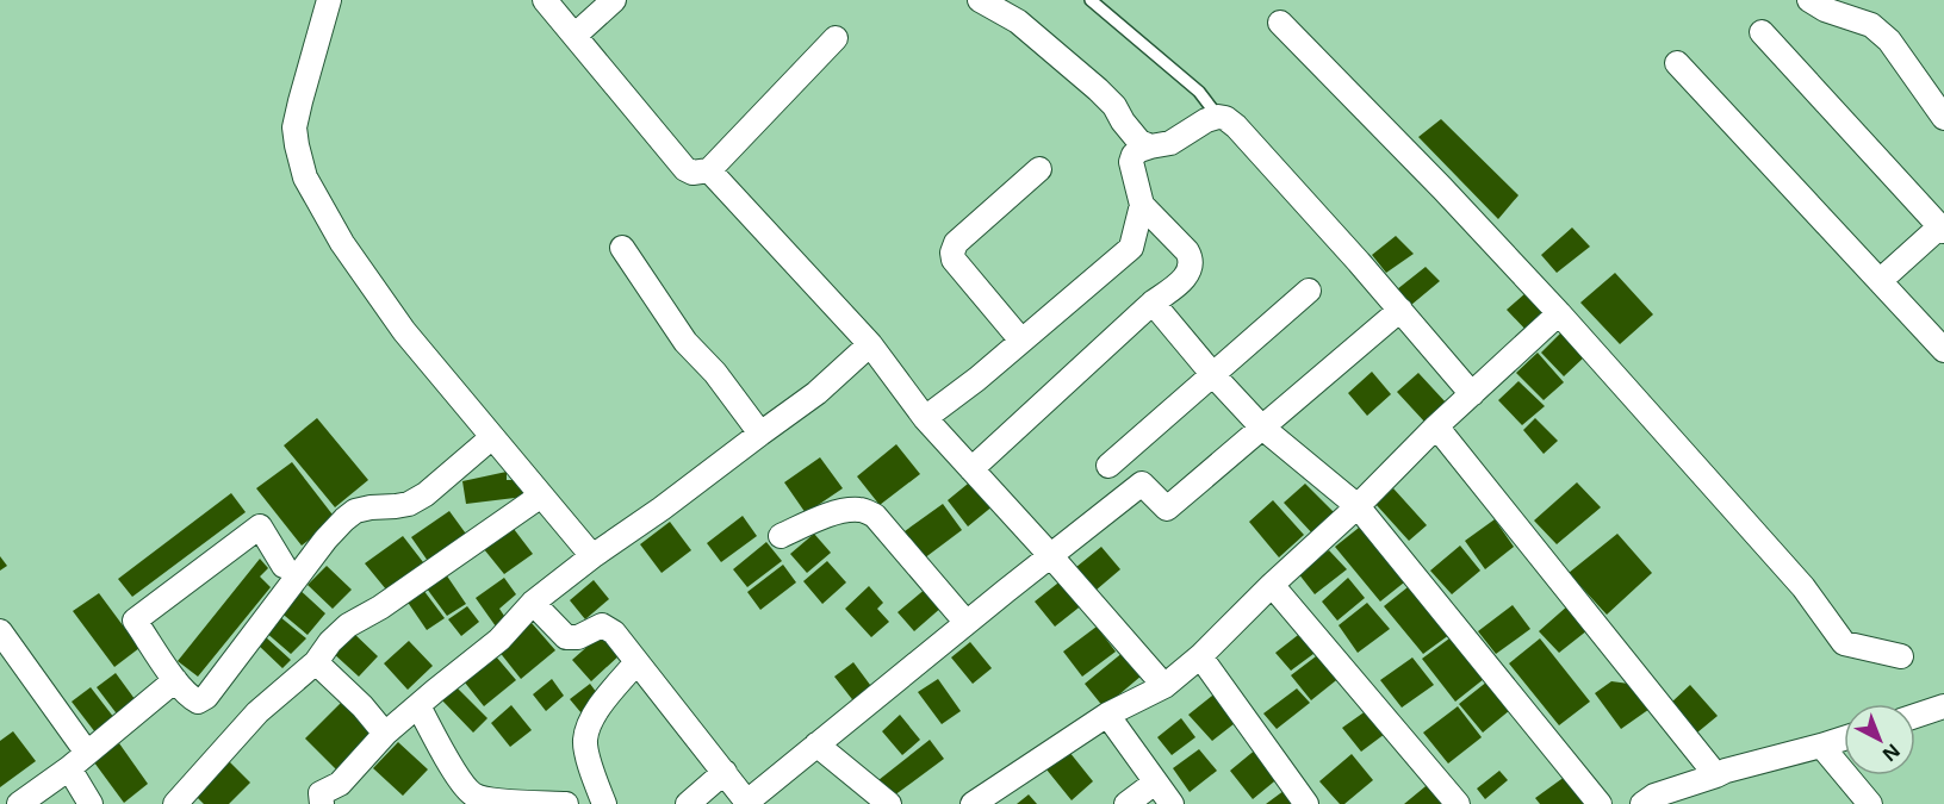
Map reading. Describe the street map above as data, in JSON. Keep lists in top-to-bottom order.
{
  "north": "bottom right"
}
